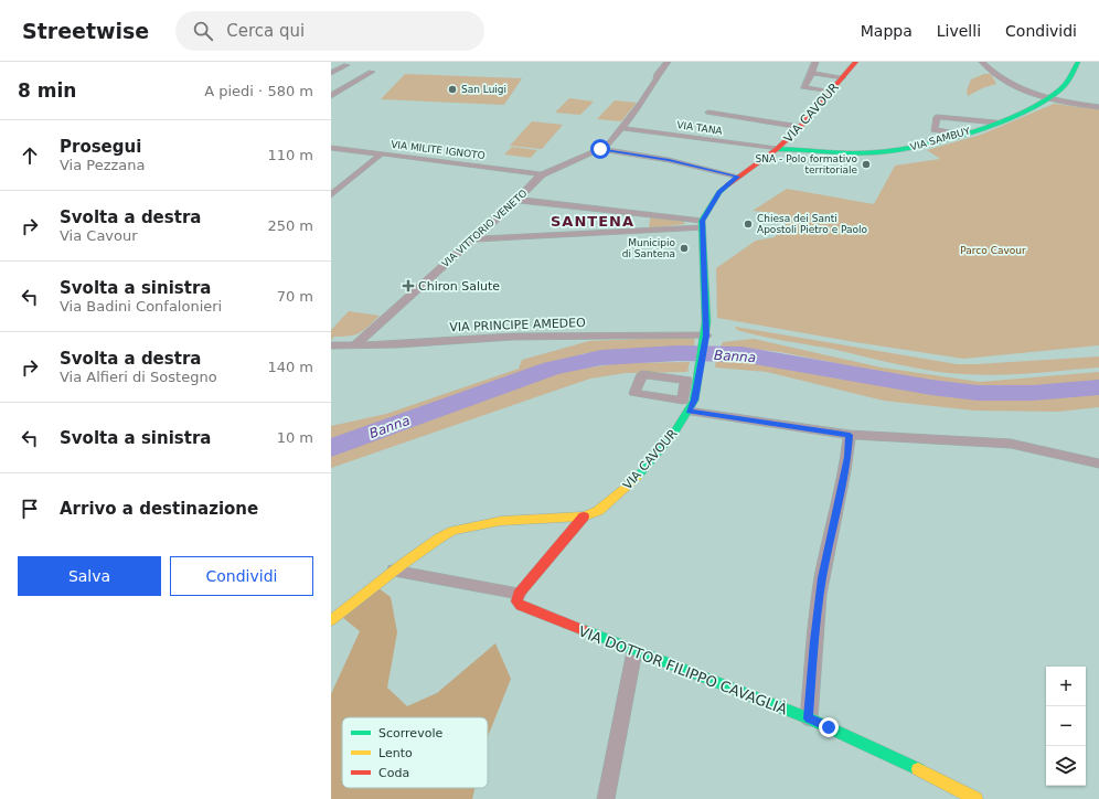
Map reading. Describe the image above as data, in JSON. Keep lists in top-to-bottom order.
{
  "streets": {
    "street": [
      "VIA CAVOUR",
      "VIA TANA",
      "VIA SAMBUY",
      "VIA MILITE IGNOTO",
      "VIA VITTORIO VENETO",
      "VIA PRINCIPE AMEDEO",
      "VIA DOTTOR FILIPPO CAVAGLIÀ"
    ]
  },
  "crossings": [
    ["VIA CAVOUR", "VIA TANA"],
    ["VIA CAVOUR", "VIA SAMBUY"],
    ["VIA CAVOUR", "VIA PRINCIPE AMEDEO"],
    ["VIA TANA", "VIA SAMBUY"],
    ["VIA TANA", "VIA VITTORIO VENETO"],
    ["VIA MILITE IGNOTO", "VIA VITTORIO VENETO"],
    ["VIA VITTORIO VENETO", "VIA PRINCIPE AMEDEO"]
  ],
  "districts": ["SANTENA"],
  "water": ["Banna"],
  "parks": ["Parco Cavour"],
  "places": {
    "other": [
      "San Luigi",
      "SNA - Polo formativo territoriale",
      "Chiesa dei Santi Apostoli Pietro e Paolo",
      "Municipio di Santena"
    ],
    "health": ["Chiron Salute"]
  },
  "legend": ["Scorrevole", "Lento", "Coda"],
  "page": {
    "header": "Streetwise",
    "search": "Cerca qui",
    "nav": ["Mappa", "Livelli", "Condividi"],
    "heading": ["8 min", "A piedi · 580 m"],
    "list": [
      ["Prosegui", "Via Pezzana", "110 m"],
      ["Svolta a destra", "Via Cavour", "250 m"],
      ["Svolta a sinistra", "Via Badini Confalonieri", "70 m"],
      ["Svolta a destra", "Via Alfieri di Sostegno", "140 m"],
      ["Svolta a sinistra", "10 m"],
      "Arrivo a destinazione"
    ],
    "buttons": ["Salva", "Condividi"],
    "map_buttons": ["+", "−"]
  }
}
